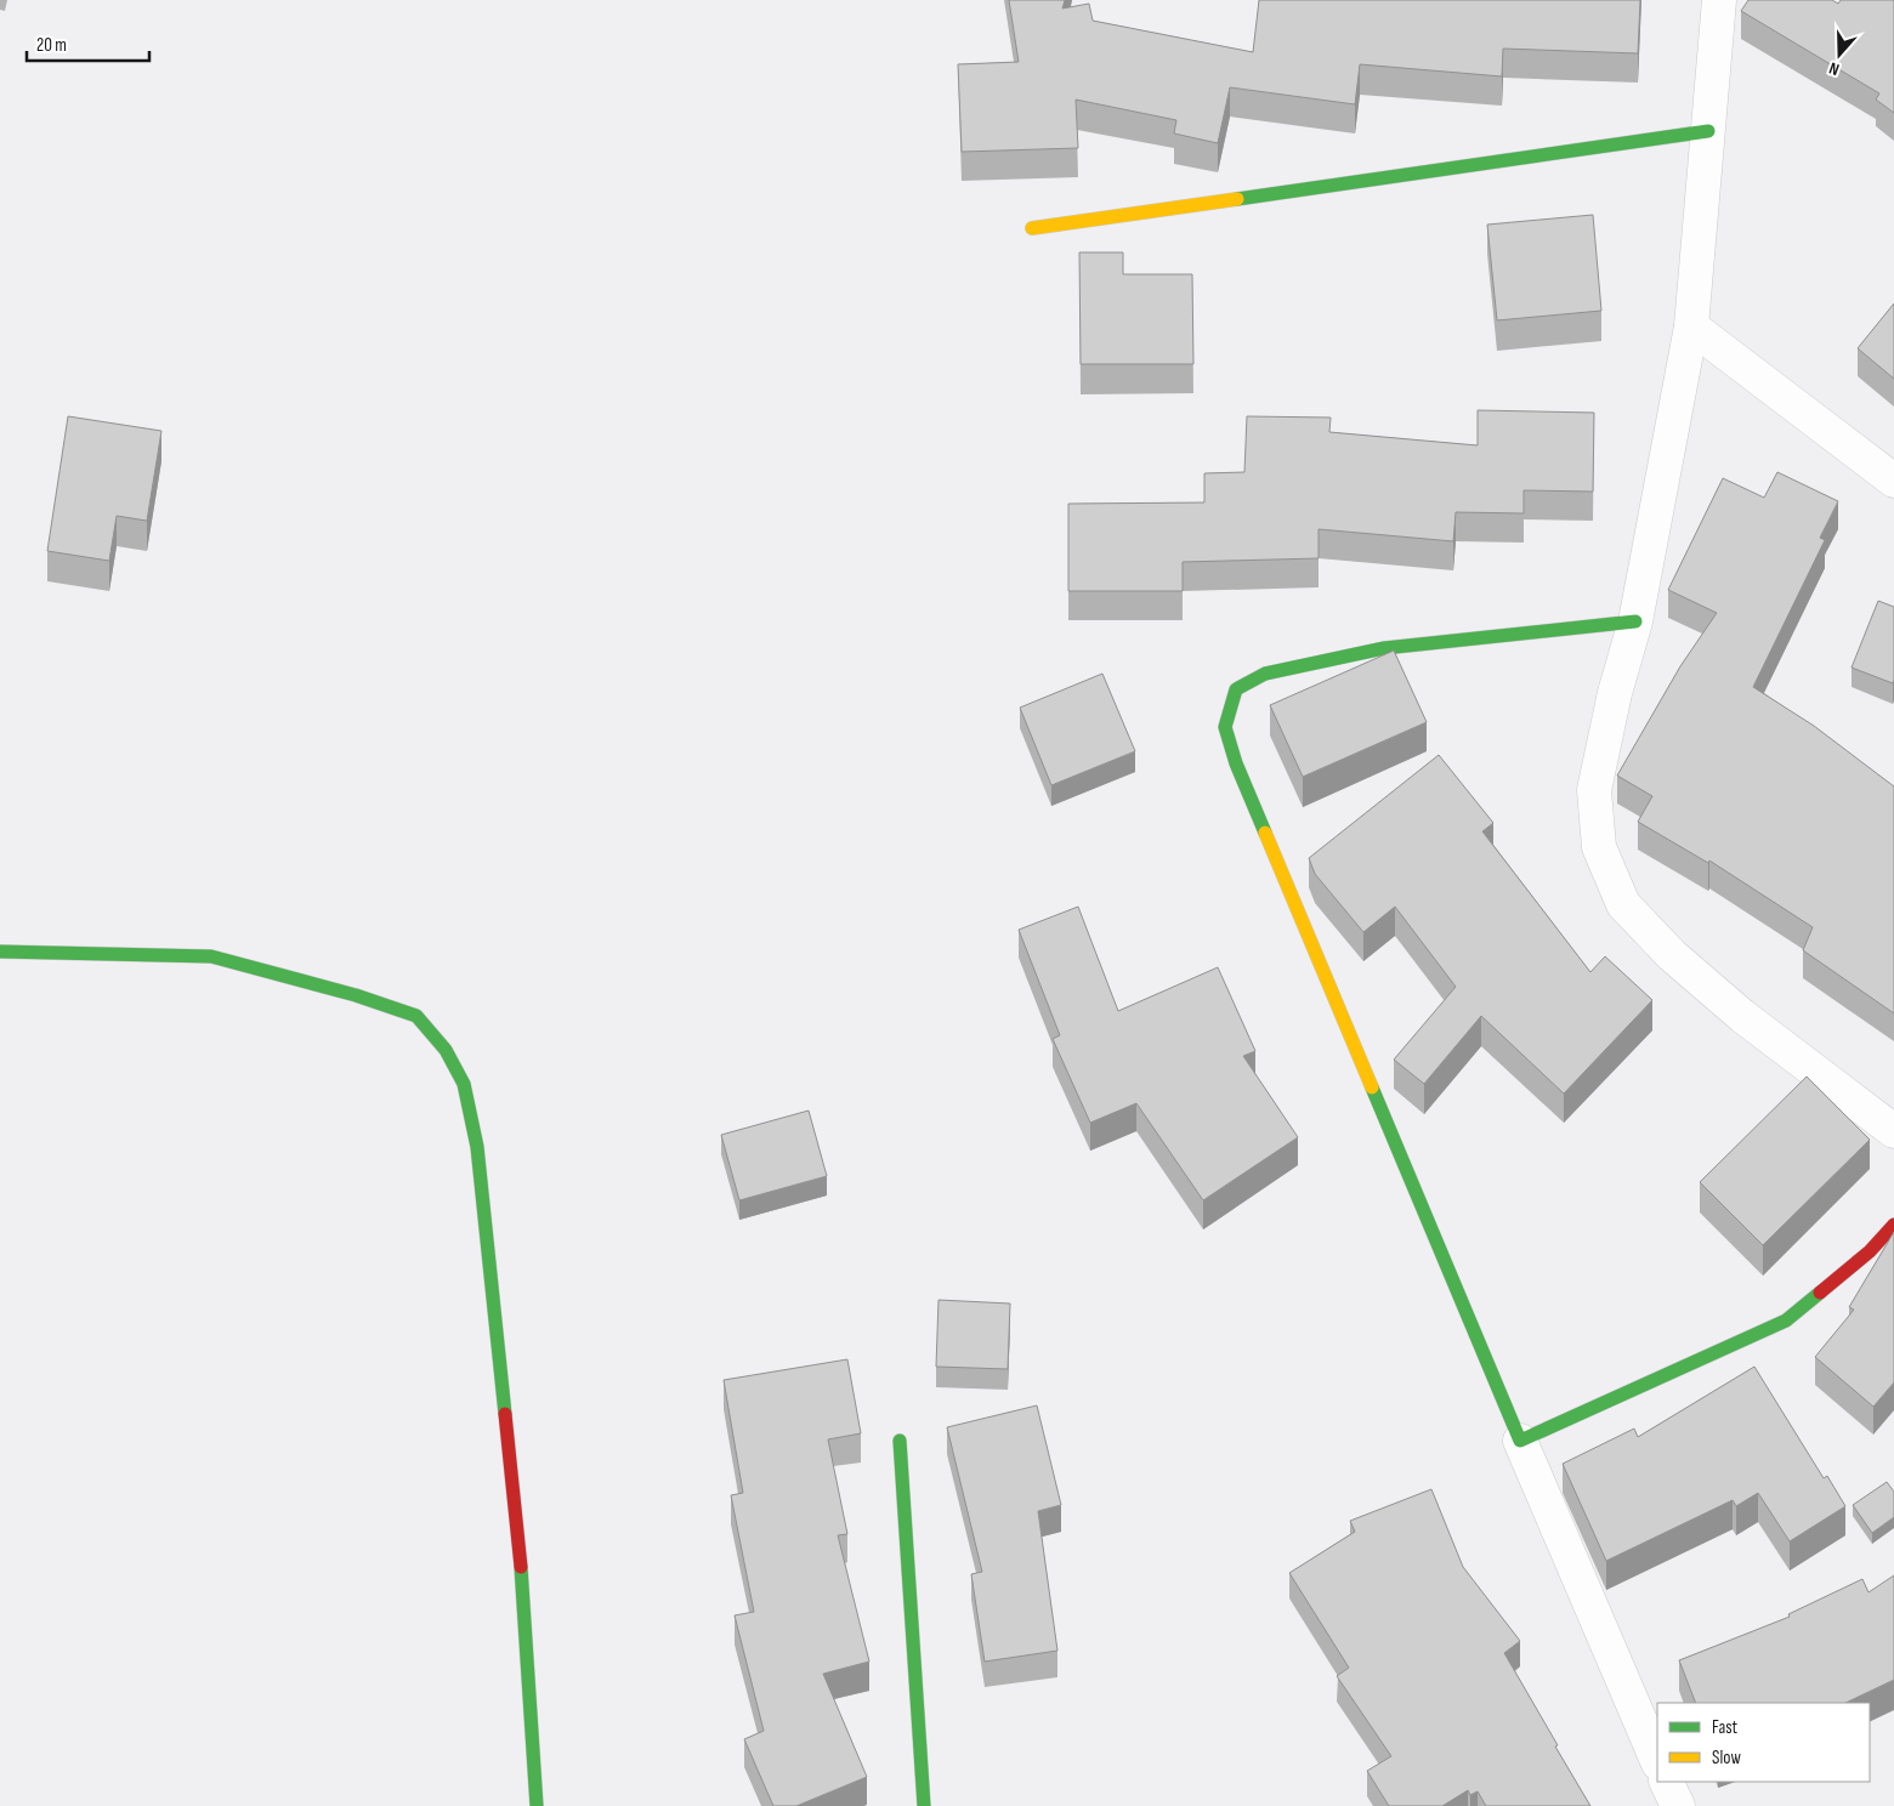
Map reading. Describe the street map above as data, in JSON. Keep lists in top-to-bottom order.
{
  "legend": ["Fast", "Slow"],
  "scale_bar": "20 m",
  "north": "bottom"
}
